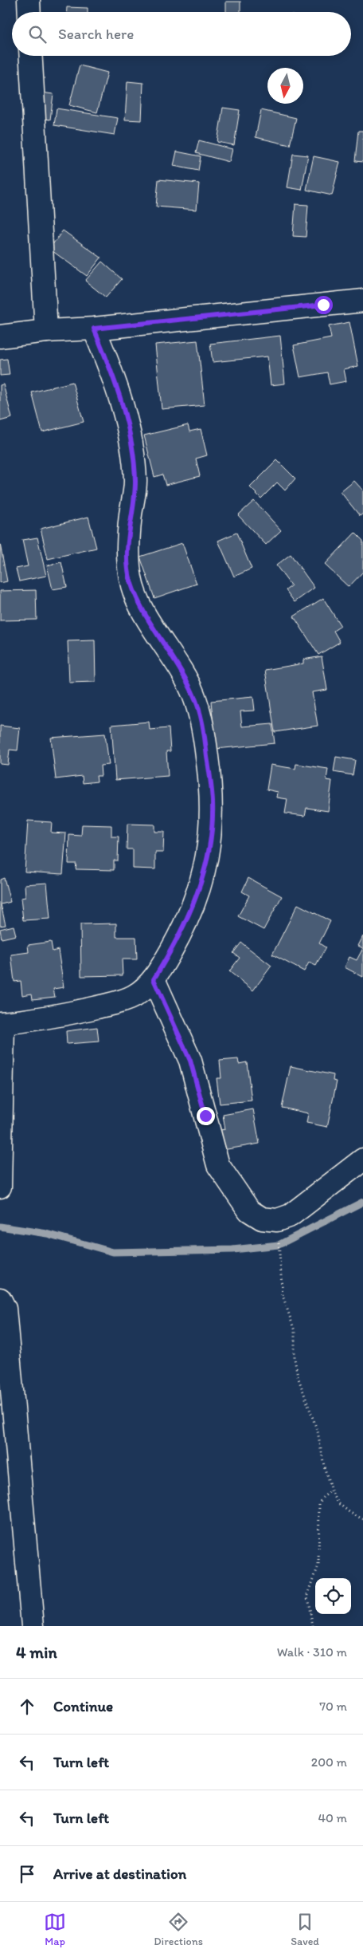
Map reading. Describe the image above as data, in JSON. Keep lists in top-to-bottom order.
{
  "north": "bottom",
  "page": {
    "search": "Search here",
    "heading": ["4 min", "Walk · 310 m"],
    "list": [
      ["Continue", "70 m"],
      ["Turn left", "200 m"],
      ["Turn left", "40 m"],
      "Arrive at destination"
    ],
    "nav": ["Map", "Directions", "Saved"]
  }
}
